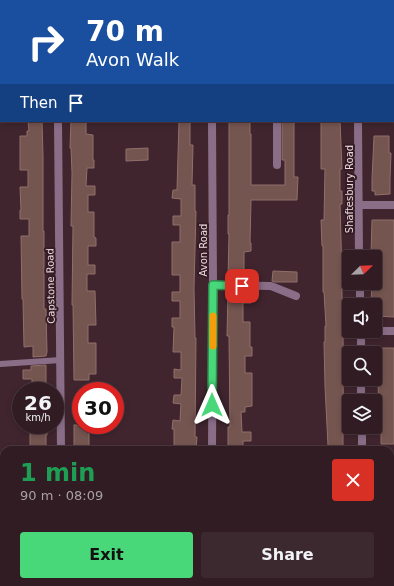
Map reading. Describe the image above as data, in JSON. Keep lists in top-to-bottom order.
{
  "streets": {
    "street": ["Shaftesbury Road", "Avon Road", "Capstone Road"]
  },
  "north": "top right",
  "page": {
    "turn": ["70 m", "Avon Walk"],
    "then": "Then",
    "speed": "26 km/h",
    "limit": "30",
    "heading": ["1 min", "90 m · 08:09"],
    "buttons": ["Exit", "Share"]
  }
}
